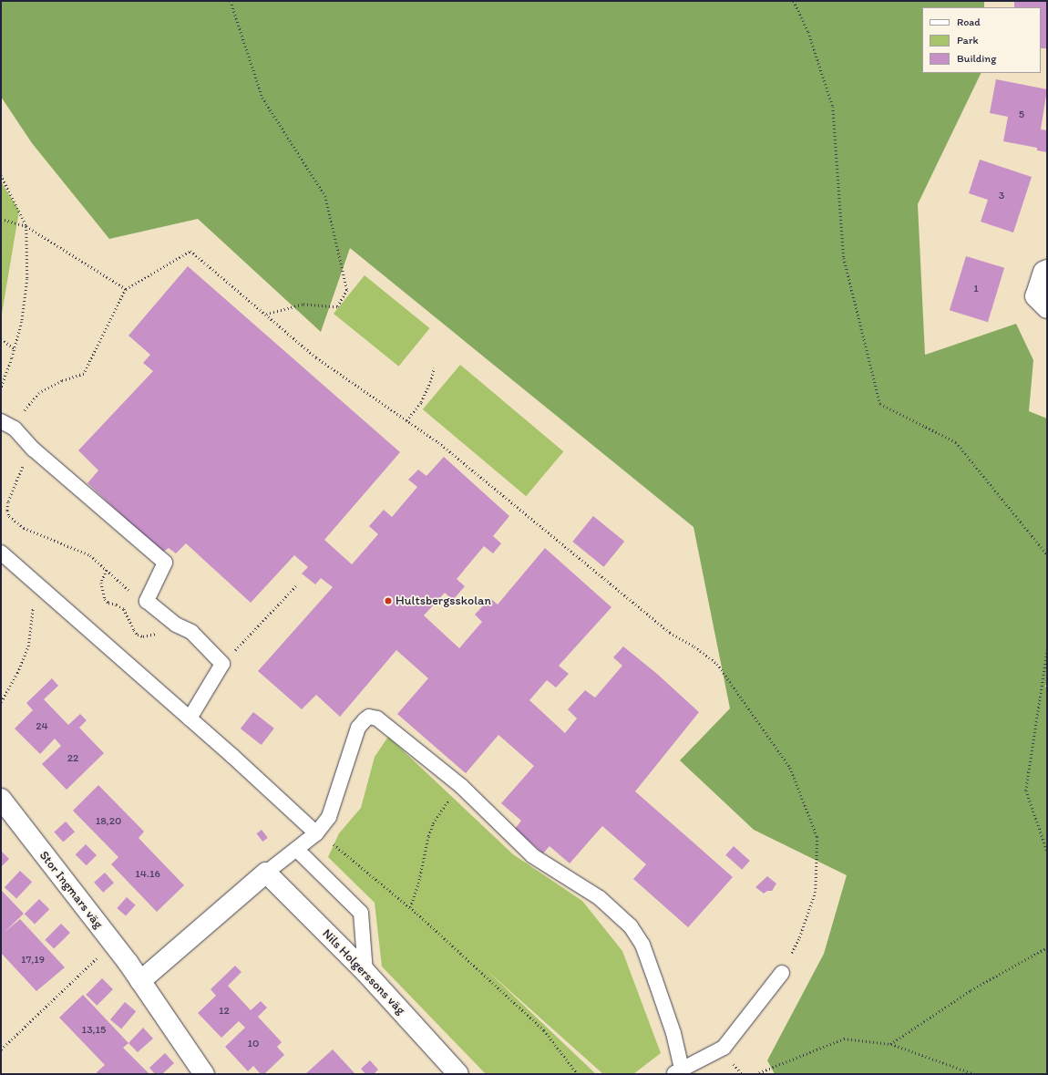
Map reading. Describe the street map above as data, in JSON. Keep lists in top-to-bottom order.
{
  "streets": {
    "street": ["Stor Ingmars väg", "Nils Holgerssons väg"]
  },
  "places": ["Hultsbergsskolan"],
  "house_numbers": [
    "5",
    "3",
    "1",
    "24",
    "22",
    "18,20",
    "14.16",
    "17,19",
    "12",
    "13,15",
    "10"
  ],
  "legend": ["Road", "Park", "Building"]
}
